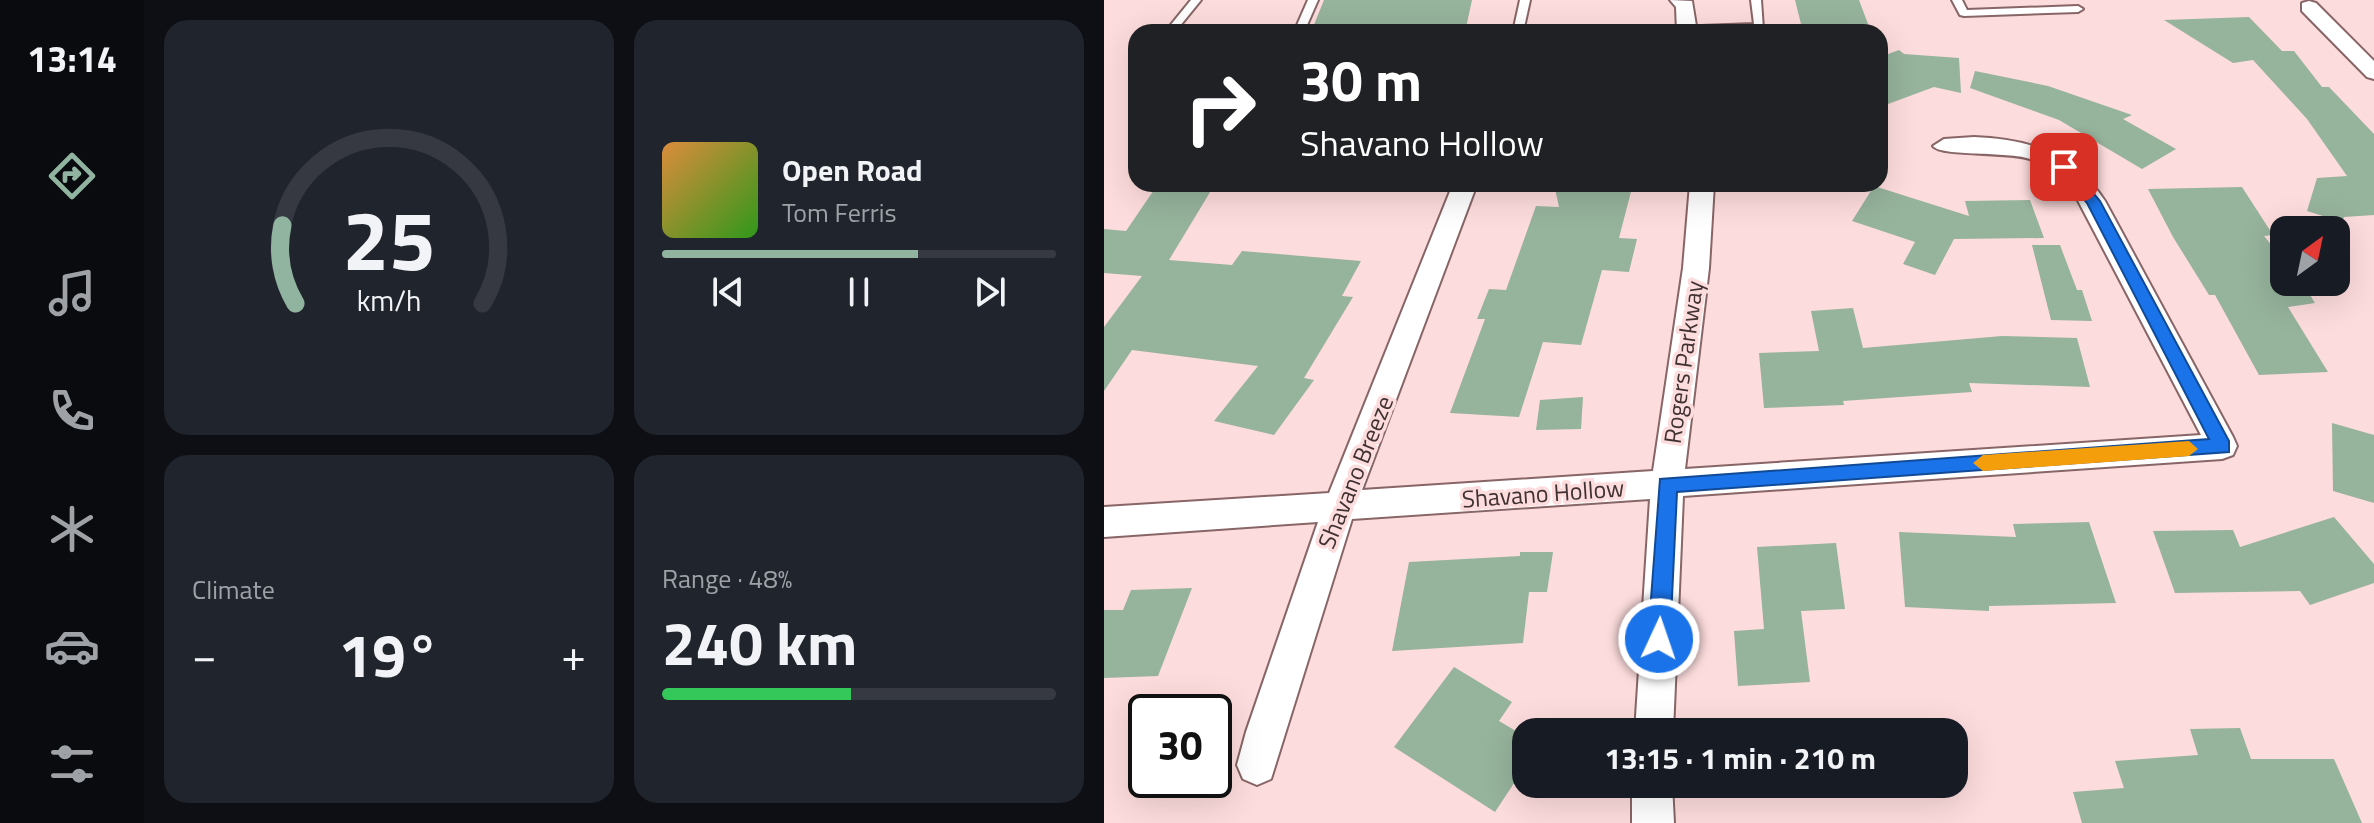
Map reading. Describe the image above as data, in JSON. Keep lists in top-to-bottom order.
{
  "streets": {
    "street": ["Rogers Parkway", "Shavano Breeze", "Shavano Hollow"]
  },
  "crossings": [
    ["Rogers Parkway", "Shavano Hollow"],
    ["Shavano Breeze", "Shavano Hollow"]
  ],
  "north": "top right",
  "page": {
    "tabs": "13:14",
    "turn": ["30 m", "Shavano Hollow"],
    "song": ["Open Road", "Tom Ferris"],
    "tile": [
      "Climate",
      ["Range · 48%", "240 km"]
    ],
    "heat": ["−", "19°", "+"],
    "limit": "30",
    "trip": "13:15 · 1 min · 210 m",
    "gauge": ["25", "km/h"]
  }
}
